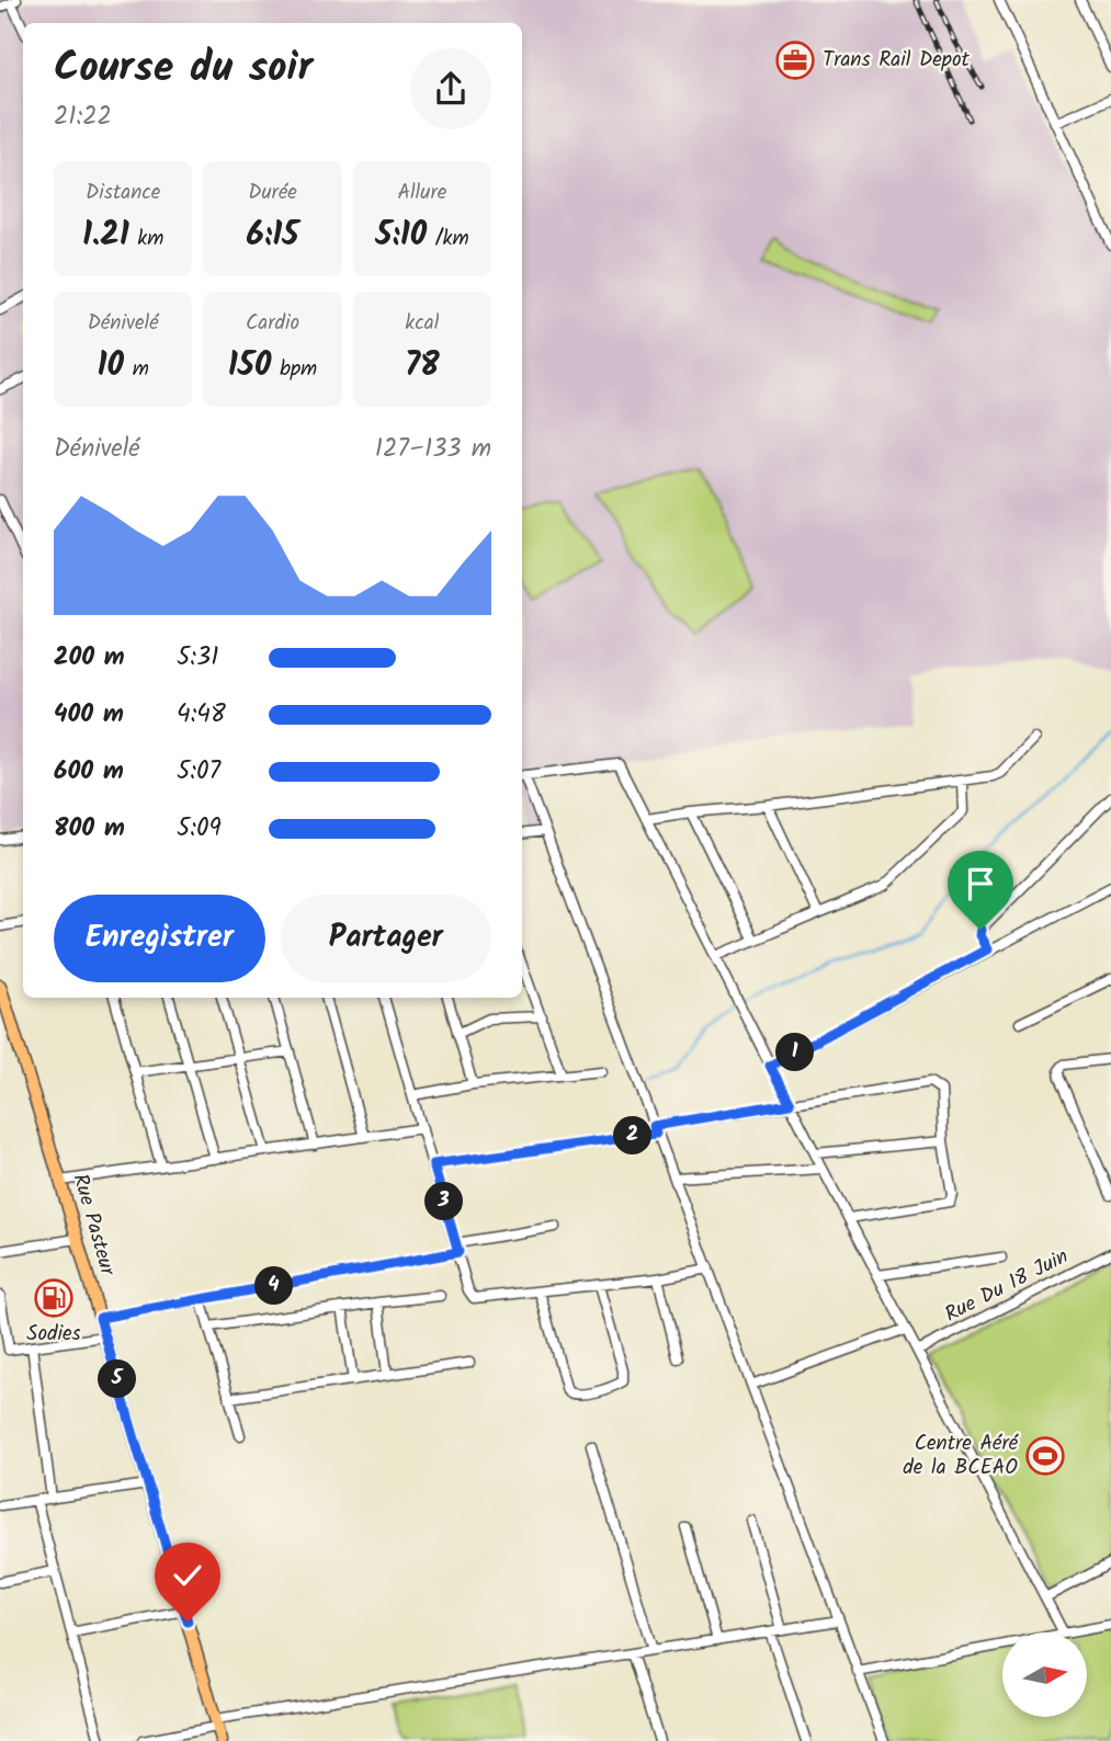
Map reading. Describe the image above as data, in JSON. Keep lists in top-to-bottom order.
{
  "streets": {
    "main road": ["Rue Pasteur"],
    "street": ["Rue Du 18 Juin"]
  },
  "places": {
    "office": ["Trans Rail Depot"],
    "fuel station": ["Sodies"],
    "sports": ["Centre Aéré de la BCEAO"]
  },
  "north": "right",
  "page": {
    "heading": ["Course du soir", "21:22"],
    "stats": [
      ["Distance", "1.21 km"],
      ["Durée", "6:15"],
      ["Allure", "5:10 /km"],
      ["Dénivelé", "10 m"],
      ["Cardio", "150 bpm"],
      ["kcal", "78"]
    ],
    "chart": ["Dénivelé", "127–133 m"],
    "list": [
      {
        "name": "200 m",
        "note": "5:31"
      },
      {
        "name": "400 m",
        "note": "4:48"
      },
      {
        "name": "600 m",
        "note": "5:07"
      },
      {
        "name": "800 m",
        "note": "5:09"
      }
    ],
    "buttons": ["Enregistrer", "Partager"],
    "pins": [
      "1",
      "2",
      "3",
      "4",
      "5"
    ]
  }
}
